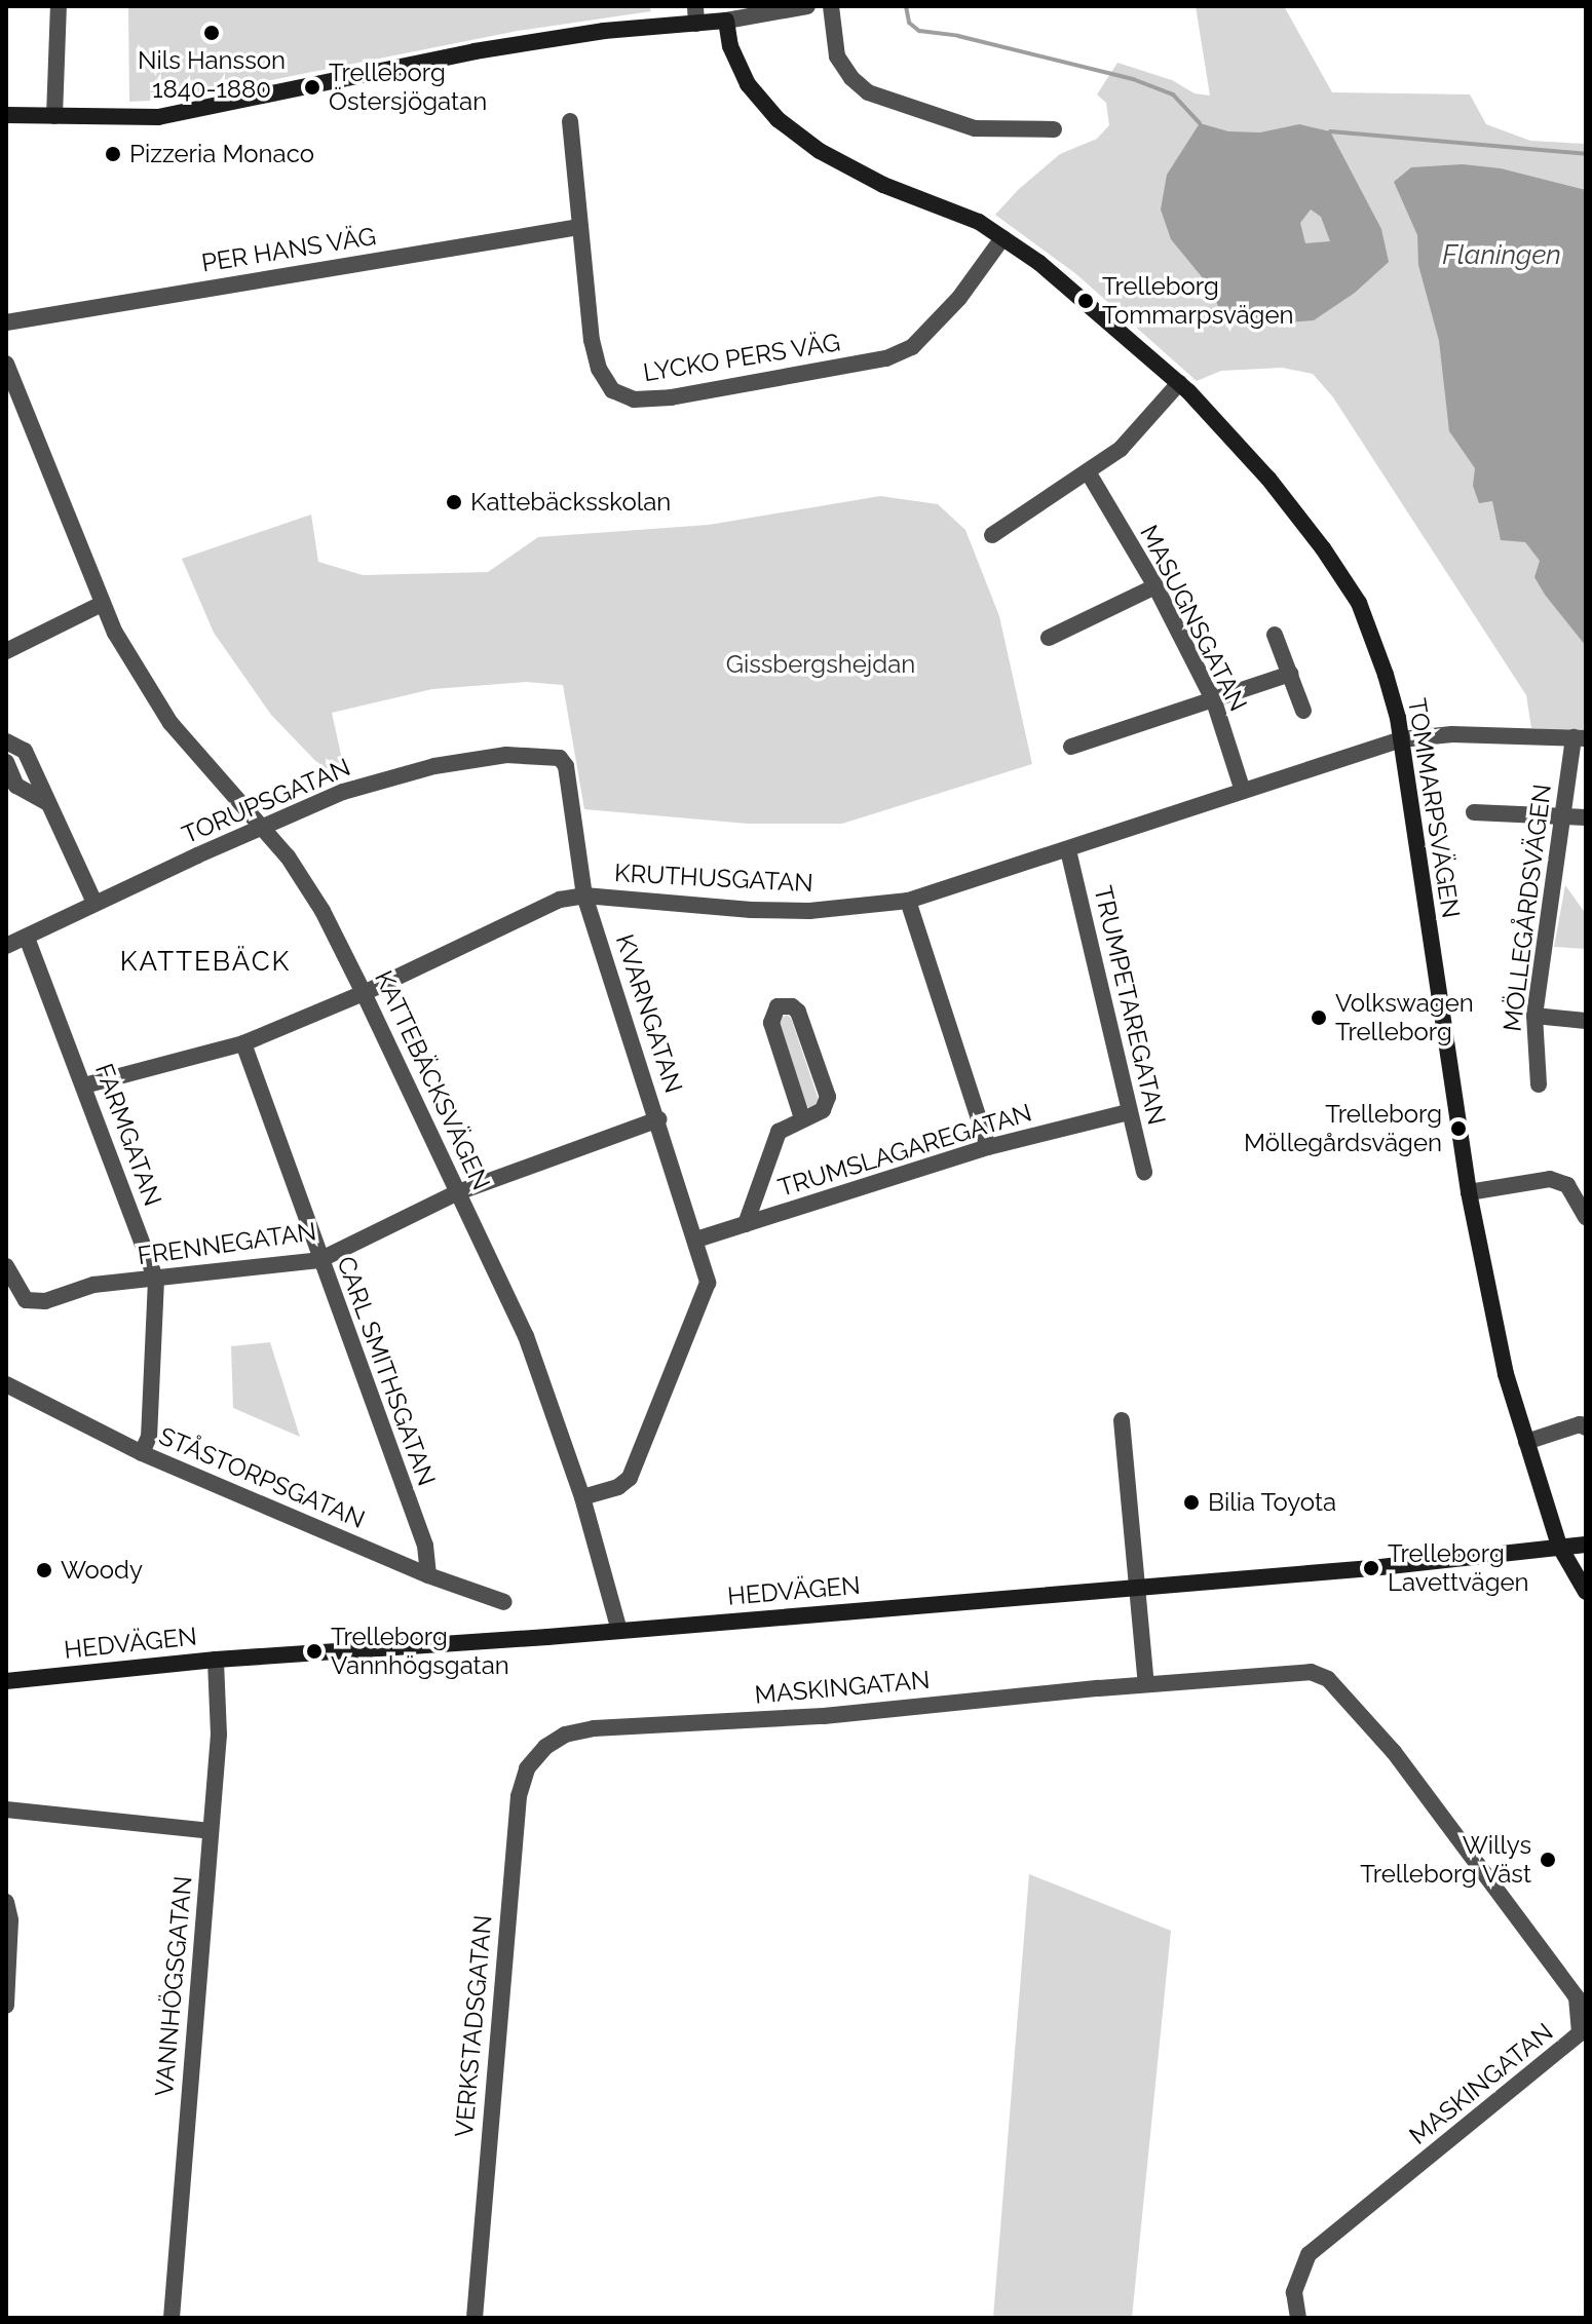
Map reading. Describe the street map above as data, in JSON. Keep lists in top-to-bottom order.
{
  "streets": {
    "street": [
      "PER HANS VÄG",
      "LYCKO PERS VÄG",
      "MASUGNSGATAN",
      "TORUPSGATAN",
      "TOMMARPSVÄGEN",
      "KRUTHUSGATAN",
      "MÖLLEGÅRDSVÄGEN",
      "TRUMPETAREGATAN",
      "KVARNGATAN",
      "KATTEBÄCKSVÄGEN",
      "FARMGATAN",
      "TRUMSLAGAREGATAN",
      "FRENNEGATAN",
      "CARL SMITHSGATAN",
      "STÅSTORPSGATAN",
      "HEDVÄGEN",
      "MASKINGATAN",
      "VANNHÖGSGATAN",
      "VERKSTADSGATAN"
    ]
  },
  "crossings": [
    ["PER HANS VÄG", "LYCKO PERS VÄG"],
    ["LYCKO PERS VÄG", "TOMMARPSVÄGEN"],
    ["MASUGNSGATAN", "KRUTHUSGATAN"],
    ["TORUPSGATAN", "KVARNGATAN"],
    ["TORUPSGATAN", "KATTEBÄCKSVÄGEN"],
    ["TORUPSGATAN", "FARMGATAN"],
    ["TOMMARPSVÄGEN", "KRUTHUSGATAN"],
    ["TOMMARPSVÄGEN", "HEDVÄGEN"],
    ["KRUTHUSGATAN", "MÖLLEGÅRDSVÄGEN"],
    ["KRUTHUSGATAN", "TRUMPETAREGATAN"],
    ["KRUTHUSGATAN", "KVARNGATAN"],
    ["KRUTHUSGATAN", "KATTEBÄCKSVÄGEN"],
    ["KRUTHUSGATAN", "FARMGATAN"],
    ["KRUTHUSGATAN", "CARL SMITHSGATAN"],
    ["TRUMPETAREGATAN", "TRUMSLAGAREGATAN"],
    ["KVARNGATAN", "KATTEBÄCKSVÄGEN"],
    ["KVARNGATAN", "TRUMSLAGAREGATAN"],
    ["KVARNGATAN", "FRENNEGATAN"],
    ["KATTEBÄCKSVÄGEN", "FRENNEGATAN"],
    ["KATTEBÄCKSVÄGEN", "HEDVÄGEN"],
    ["FARMGATAN", "FRENNEGATAN"],
    ["FARMGATAN", "STÅSTORPSGATAN"],
    ["FRENNEGATAN", "CARL SMITHSGATAN"],
    ["CARL SMITHSGATAN", "STÅSTORPSGATAN"],
    ["HEDVÄGEN", "VANNHÖGSGATAN"],
    ["MASKINGATAN", "VERKSTADSGATAN"]
  ],
  "districts": ["KATTEBÄCK"],
  "water": ["Flaningen"],
  "parks": ["Gissbergshejdan"],
  "places": [
    "Nils Hansson 1840-1880",
    "Trelleborg Östersjögatan",
    "Pizzeria Monaco",
    "Trelleborg Tommarpsvägen",
    "Kattebäcksskolan",
    "Volkswagen Trelleborg",
    "Trelleborg Möllegårdsvägen",
    "Bilia Toyota",
    "Trelleborg Lavettvägen",
    "Woody",
    "Trelleborg Vannhögsgatan",
    "Willys Trelleborg Väst"
  ]
}
